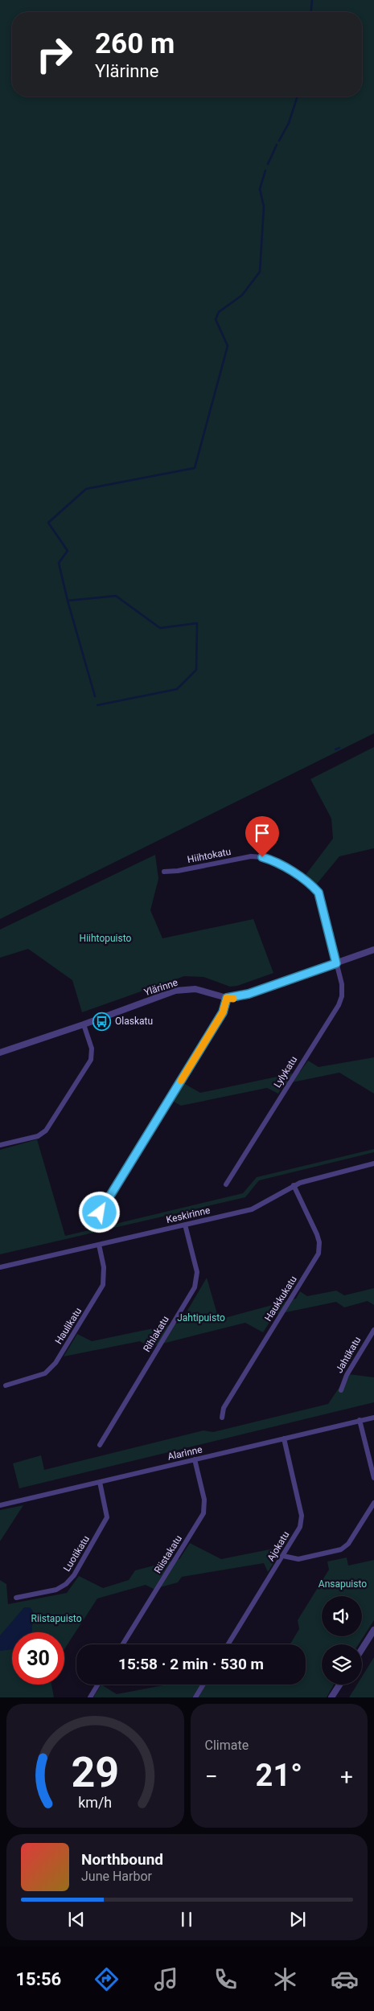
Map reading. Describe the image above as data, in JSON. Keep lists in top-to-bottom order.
{
  "streets": {
    "street": [
      "Hiihtokatu",
      "Ylärinne",
      "Lylykatu",
      "Keskirinne",
      "Haukkukatu",
      "Haulikatu",
      "Rihlakatu",
      "Jahtikatu",
      "Alarinne",
      "Ajokatu",
      "Luotikatu",
      "Riistakatu"
    ]
  },
  "crossings": [
    ["Hiihtokatu", "Ylärinne"],
    ["Hiihtokatu", "Lylykatu"],
    ["Ylärinne", "Lylykatu"],
    ["Keskirinne", "Haukkukatu"],
    ["Keskirinne", "Haulikatu"],
    ["Keskirinne", "Rihlakatu"],
    ["Alarinne", "Ajokatu"],
    ["Alarinne", "Luotikatu"],
    ["Alarinne", "Riistakatu"]
  ],
  "parks": [
    "Hiihtopuisto",
    "Jahtipuisto",
    "Ansapuisto",
    "Riistapuisto"
  ],
  "places": {
    "bus stop": ["Olaskatu"]
  },
  "page": {
    "turn": ["260 m", "Ylärinne"],
    "limit": "30",
    "trip": "15:58 · 2 min · 530 m",
    "tile": "Climate",
    "heat": ["−", "21°", "+"],
    "song": ["Northbound", "June Harbor"],
    "tabs": "15:56",
    "gauge": ["29", "km/h"]
  }
}
